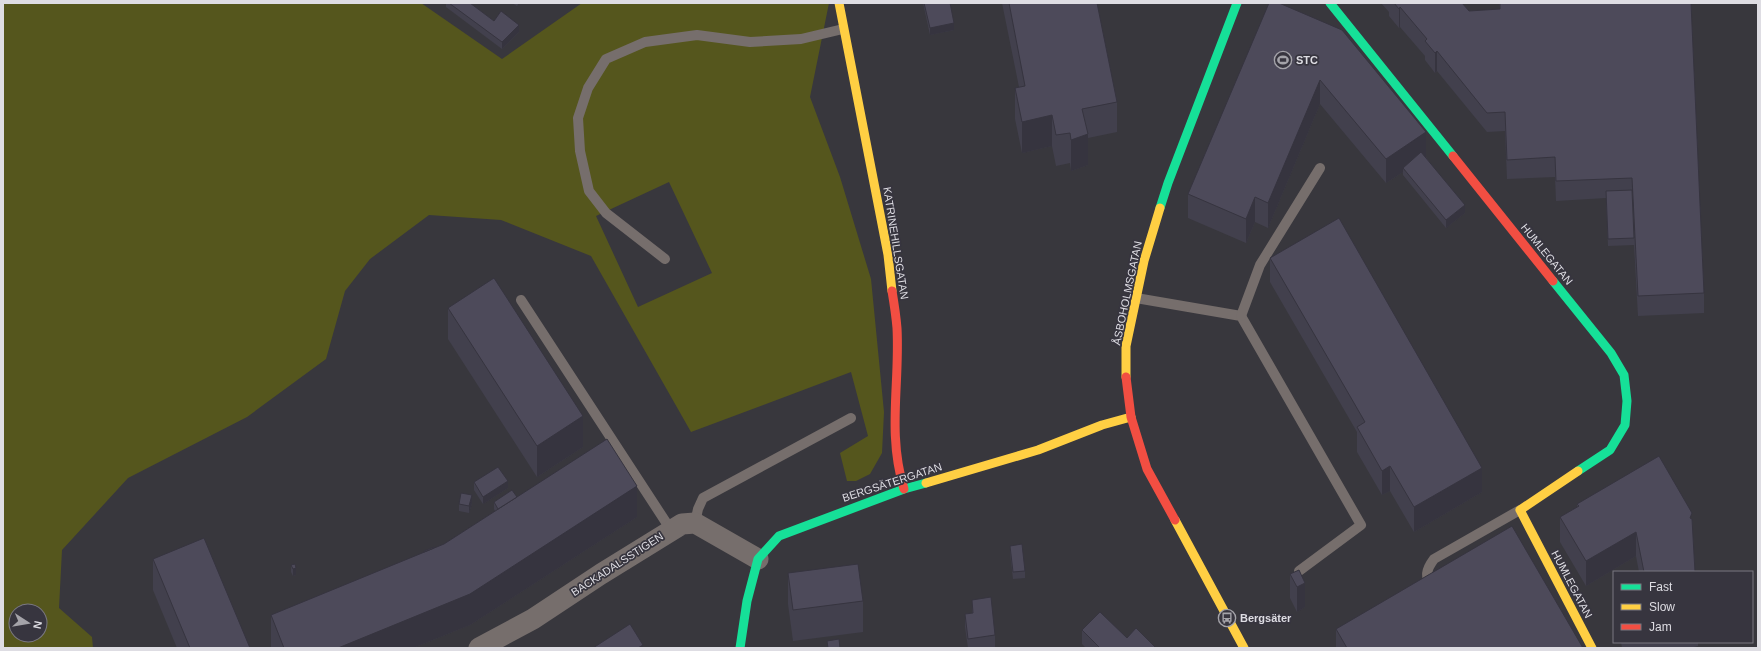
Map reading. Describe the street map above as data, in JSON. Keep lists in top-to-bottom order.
{
  "streets": {
    "street": [
      "KATRINEHILLSGATAN",
      "HUMLEGATAN",
      "ÅSBOHOLMSGATAN",
      "BERGSÄTERGATAN",
      "BACKADALSSTIGEN"
    ]
  },
  "crossings": [
    ["KATRINEHILLSGATAN", "BERGSÄTERGATAN"],
    ["ÅSBOHOLMSGATAN", "BERGSÄTERGATAN"]
  ],
  "places": {
    "sports": ["STC"],
    "bus stop": ["Bergsäter"]
  },
  "legend": ["Fast", "Slow", "Jam"],
  "north": "right"
}
